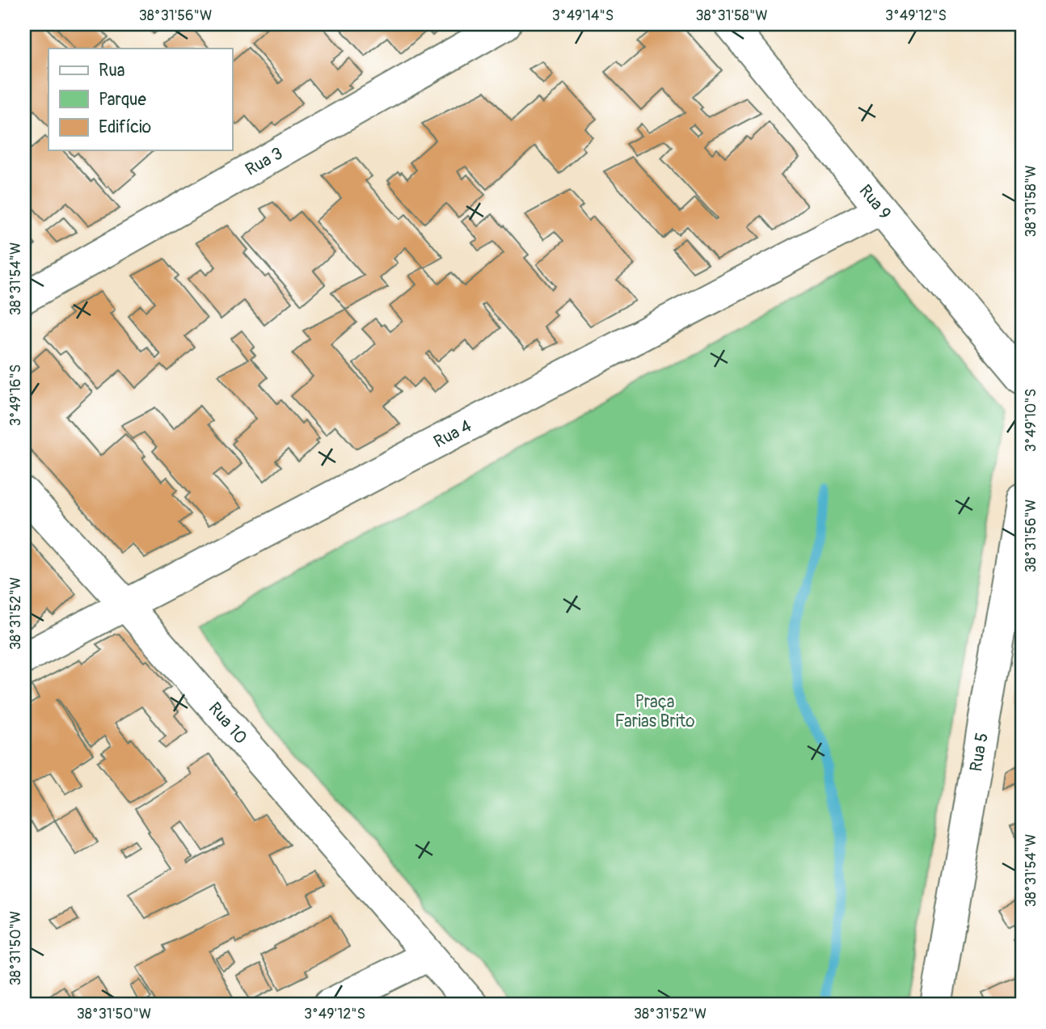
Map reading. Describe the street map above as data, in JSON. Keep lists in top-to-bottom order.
{
  "streets": {
    "street": [
      "Rua 3",
      "Rua 9",
      "Rua 4",
      "Rua 10",
      "Rua 5"
    ]
  },
  "crossings": [
    ["Rua 9", "Rua 4"],
    ["Rua 4", "Rua 10"]
  ],
  "parks": ["Praça Farias Brito"],
  "legend": ["Rua", "Parque", "Edifício"],
  "coordinates": [
    "38°31'56\"W",
    "3°49'14\"S",
    "38°31'58\"W",
    "3°49'12\"S",
    "38°31'54\"W",
    "3°49'16\"S",
    "3°49'10\"S",
    "38°31'52\"W",
    "38°31'50\"W"
  ]
}
